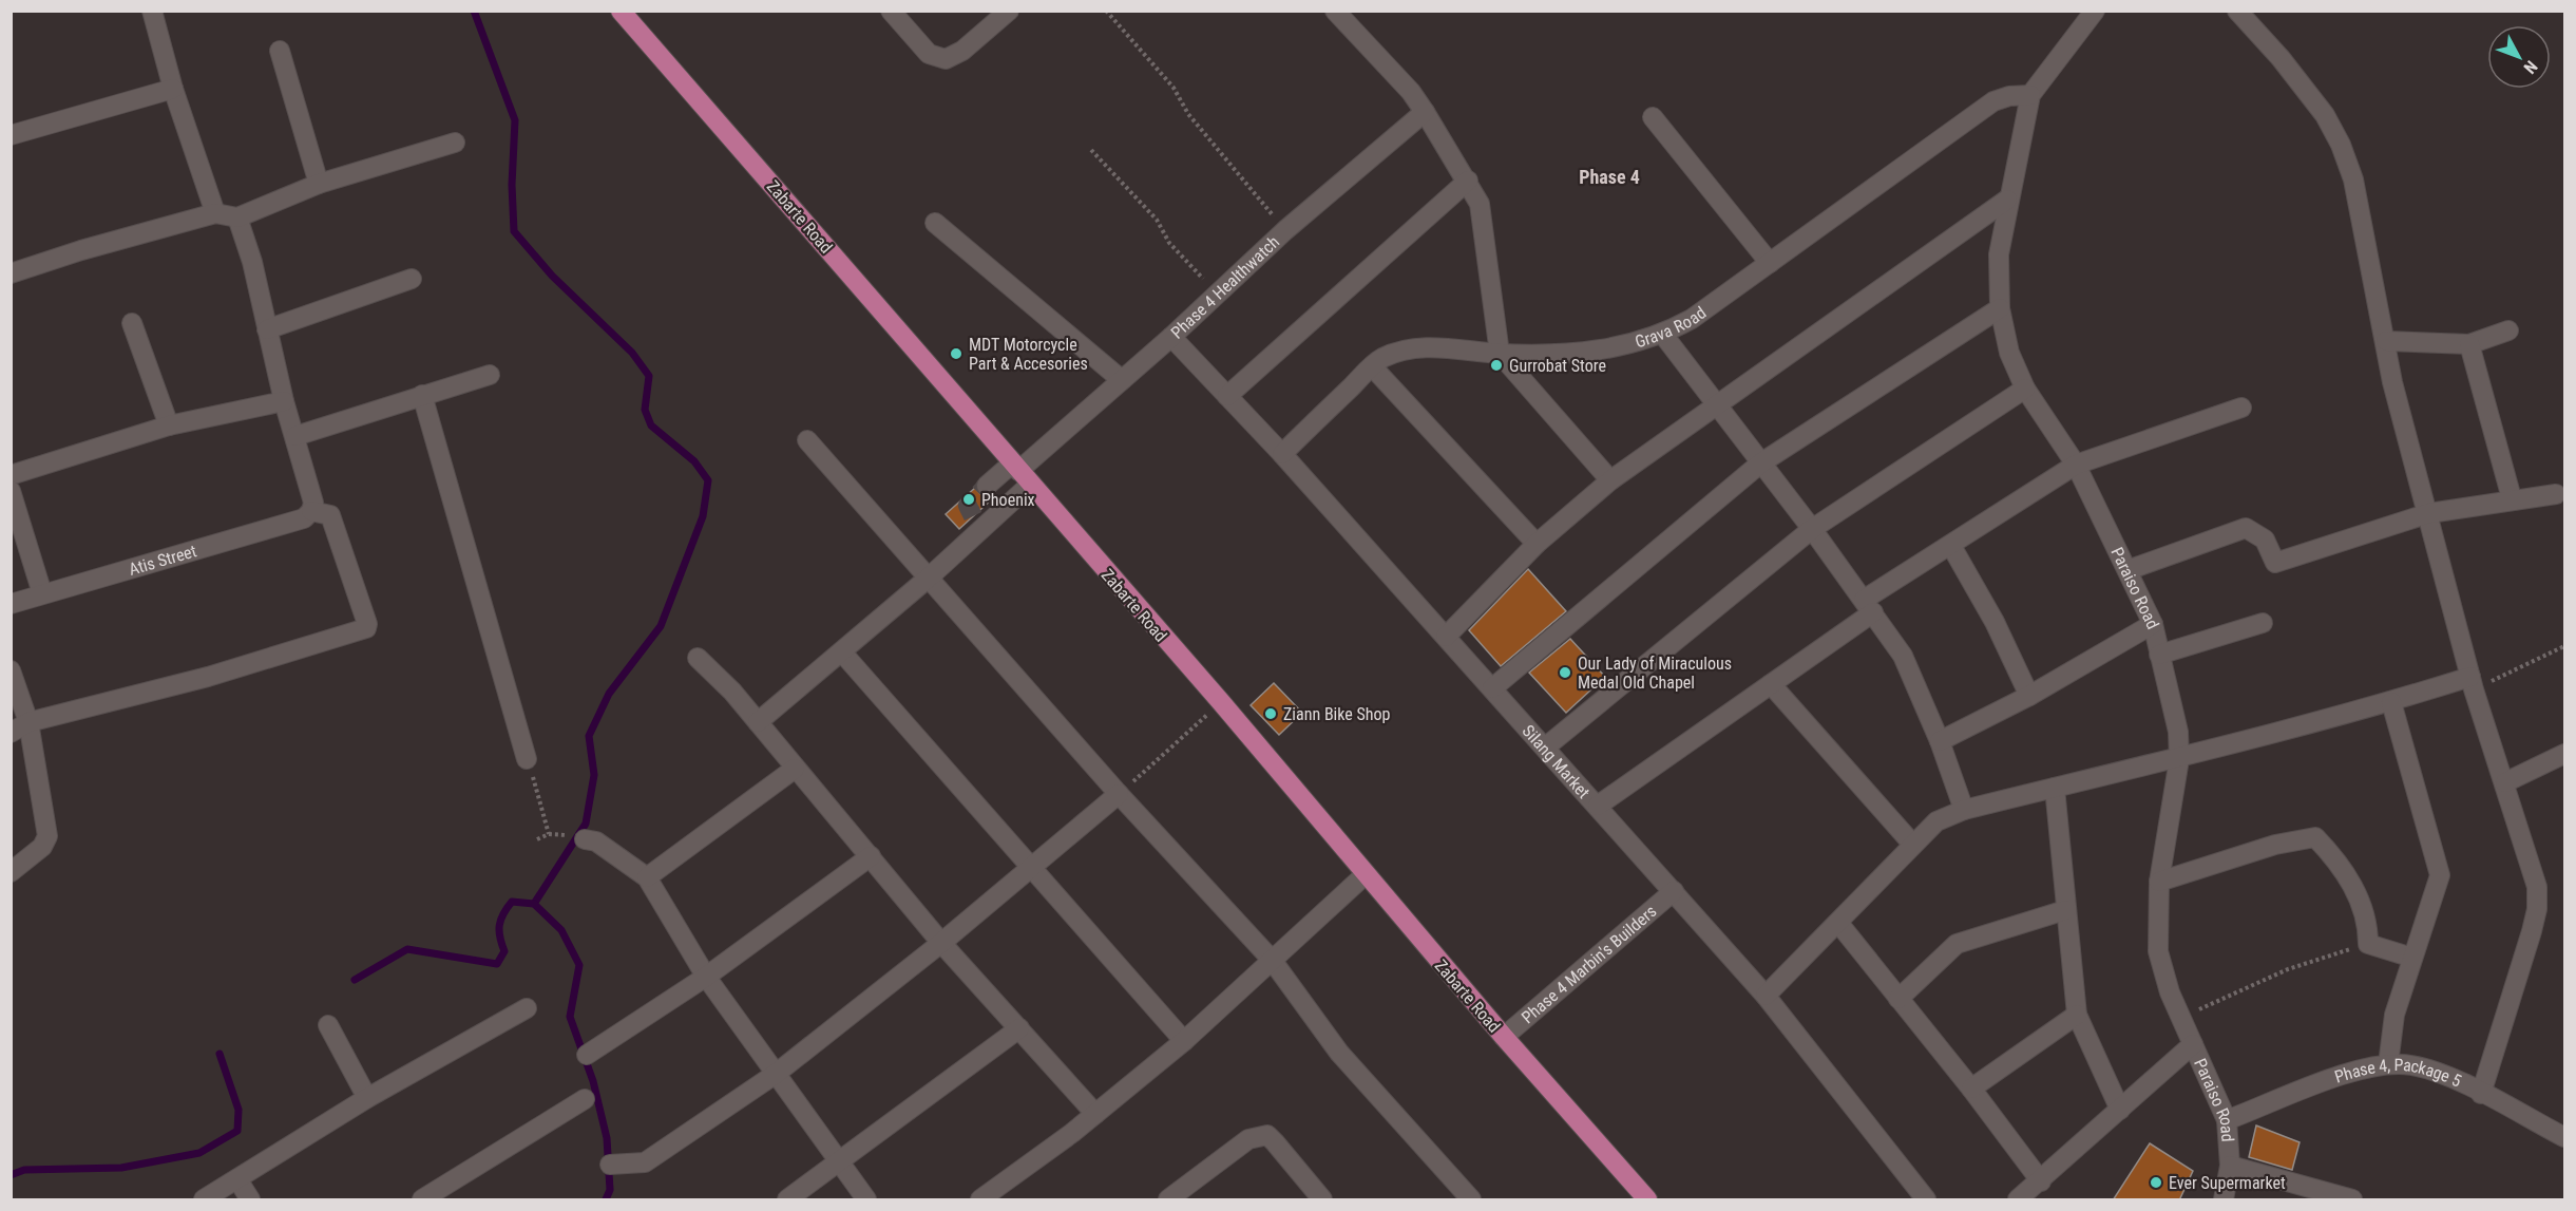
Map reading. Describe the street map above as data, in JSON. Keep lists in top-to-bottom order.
{
  "streets": {
    "main road": ["Zabarte Road"],
    "street": [
      "Phase 4 Healthwatch",
      "Grava Road",
      "Atis Street",
      "Paraiso Road",
      "Silang Market",
      "Phase 4 Marbin's Builders",
      "Phase 4, Package 5"
    ]
  },
  "crossings": [
    ["Zabarte Road", "Phase 4 Healthwatch"],
    ["Zabarte Road", "Phase 4 Marbin's Builders"],
    ["Phase 4 Healthwatch", "Silang Market"],
    ["Grava Road", "Paraiso Road"],
    ["Grava Road", "Silang Market"],
    ["Paraiso Road", "Phase 4, Package 5"],
    ["Silang Market", "Phase 4 Marbin's Builders"]
  ],
  "districts": ["Phase 4"],
  "places": [
    "MDT Motorcycle Part & Accesories",
    "Gurrobat Store",
    "Phoenix",
    "Our Lady of Miraculous Medal Old Chapel",
    "Ziann Bike Shop",
    "Ever Supermarket"
  ],
  "north": "bottom right"
}
